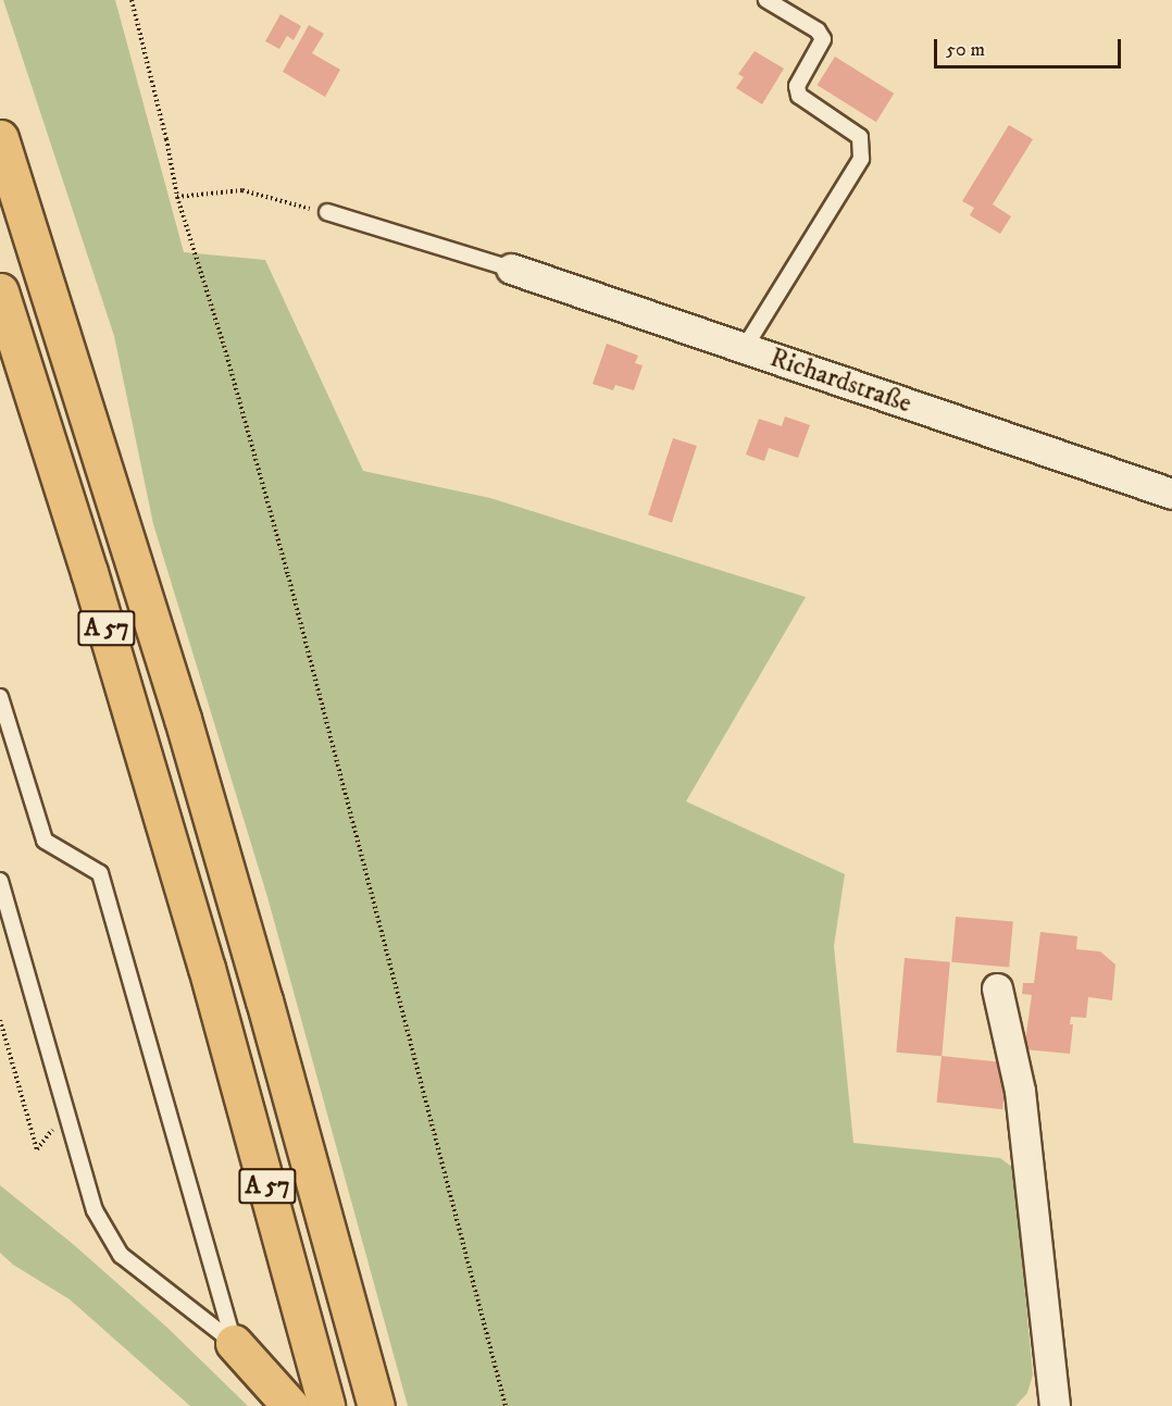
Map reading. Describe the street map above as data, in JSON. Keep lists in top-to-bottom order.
{
  "streets": {
    "highway": ["A 57"],
    "street": ["Richardstraße"]
  },
  "scale_bar": "50 m"
}
